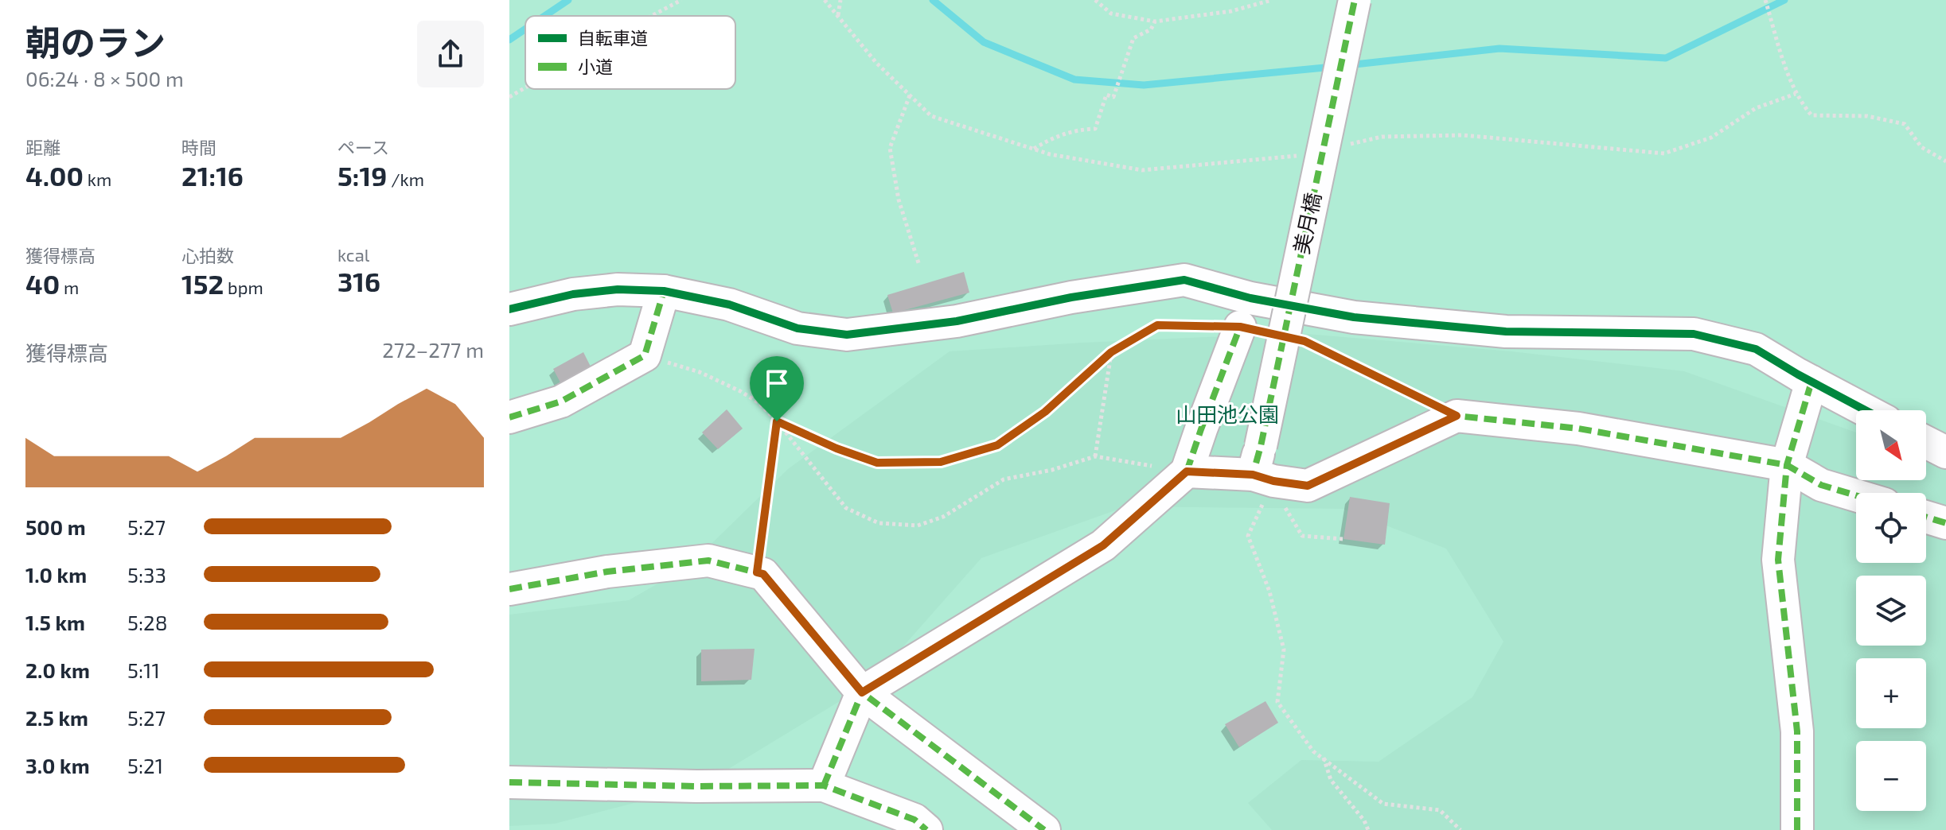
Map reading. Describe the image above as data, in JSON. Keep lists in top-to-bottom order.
{
  "streets": {
    "street": ["美月橋"]
  },
  "parks": ["山田池公園"],
  "legend": ["自転車道", "小道"],
  "north": "bottom right",
  "page": {
    "heading": ["朝のラン", "06:24 · 8 × 500 m"],
    "stats": [
      ["距離", "4.00 km"],
      ["時間", "21:16"],
      ["ペース", "5:19 /km"],
      ["獲得標高", "40 m"],
      ["心拍数", "152 bpm"],
      ["kcal", "316"]
    ],
    "chart": ["獲得標高", "272–277 m"],
    "map_buttons": ["+", "−"],
    "list": [
      {
        "name": "500 m",
        "note": "5:27"
      },
      {
        "name": "1.0 km",
        "note": "5:33"
      },
      {
        "name": "1.5 km",
        "note": "5:28"
      },
      {
        "name": "2.0 km",
        "note": "5:11"
      },
      {
        "name": "2.5 km",
        "note": "5:27"
      },
      {
        "name": "3.0 km",
        "note": "5:21"
      }
    ]
  }
}
